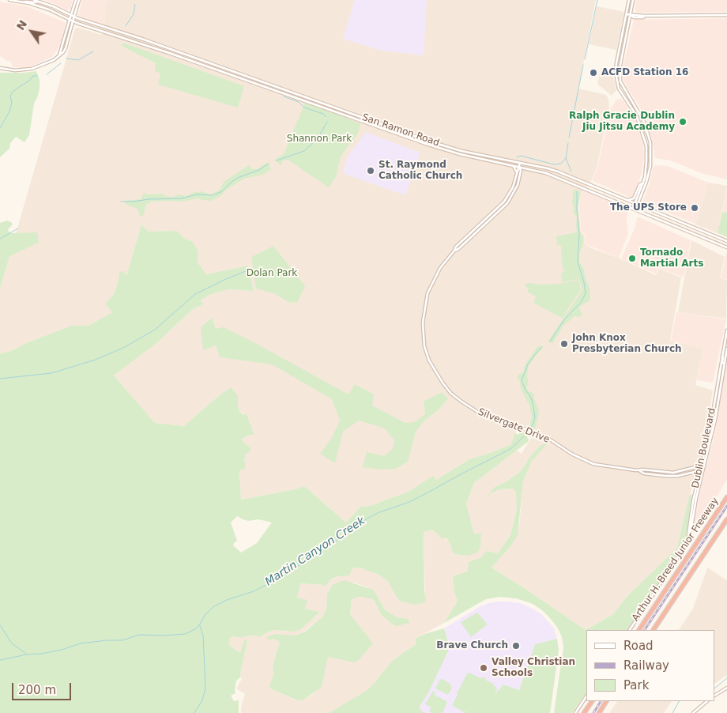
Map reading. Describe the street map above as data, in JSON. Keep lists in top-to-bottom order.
{
  "streets": {
    "highway": ["Arthur H. Breed Junior Freeway"],
    "street": ["San Ramon Road", "Silvergate Drive", "Dublin Boulevard"]
  },
  "crossings": [
    ["San Ramon Road", "Silvergate Drive"],
    ["Silvergate Drive", "Dublin Boulevard"]
  ],
  "water": ["Martin Canyon Creek"],
  "parks": ["Shannon Park", "Dolan Park"],
  "places": [
    "ACFD Station 16",
    "Ralph Gracie Dublin Jiu Jitsu Academy",
    "St. Raymond Catholic Church",
    "The UPS Store",
    "Tornado Martial Arts",
    "John Knox Presbyterian Church",
    "Brave Church",
    "Valley Christian Schools"
  ],
  "legend": ["Road", "Railway", "Park"],
  "scale_bar": "200 m",
  "north": "top left"
}
